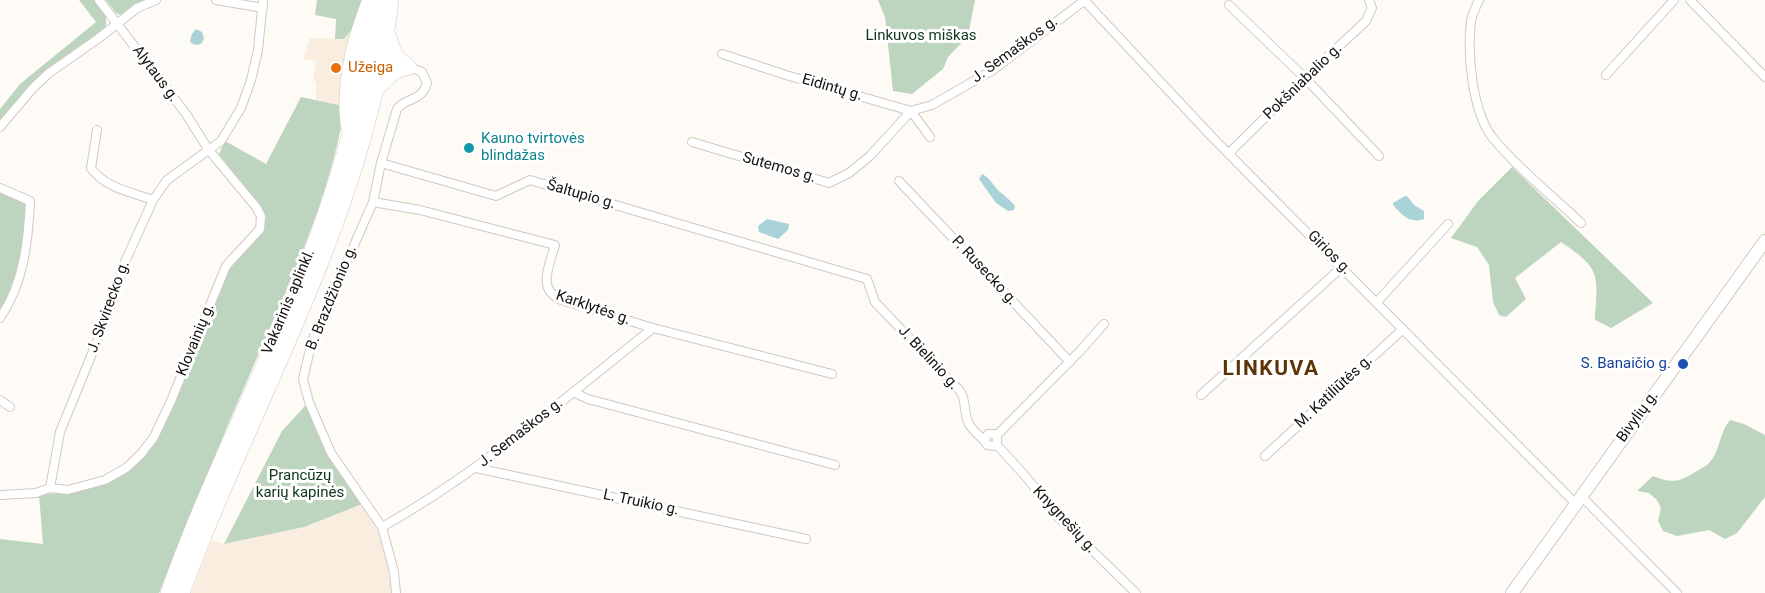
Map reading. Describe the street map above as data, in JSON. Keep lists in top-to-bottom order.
{
  "streets": {
    "highway": ["Vakarinis aplinkl."],
    "street": [
      "J. Semaškos g.",
      "Alytaus g.",
      "Pokšniabalio g.",
      "Eidintų g.",
      "Sutemos g.",
      "Šaltupio g.",
      "Girios g.",
      "P. Rusecko g.",
      "B. Brazdžionio g.",
      "J. Skvirecko g.",
      "Karklytės g.",
      "Klovainių g.",
      "J. Bielinio g.",
      "M. Katiliūtės g.",
      "Bivylių g.",
      "L. Truikio g.",
      "Knygnešių g."
    ]
  },
  "crossings": [
    ["J. Semaškos g.", "Eidintų g."],
    ["J. Semaškos g.", "Sutemos g."],
    ["J. Semaškos g.", "Girios g."],
    ["J. Semaškos g.", "B. Brazdžionio g."],
    ["J. Semaškos g.", "Karklytės g."],
    ["J. Semaškos g.", "L. Truikio g."],
    ["Alytaus g.", "J. Skvirecko g."],
    ["Alytaus g.", "Klovainių g."],
    ["Pokšniabalio g.", "Girios g."],
    ["Eidintų g.", "Sutemos g."],
    ["Šaltupio g.", "B. Brazdžionio g."],
    ["Šaltupio g.", "J. Bielinio g."],
    ["Girios g.", "M. Katiliūtės g."],
    ["Girios g.", "Bivylių g."],
    ["B. Brazdžionio g.", "Karklytės g."],
    ["J. Skvirecko g.", "Klovainių g."],
    ["J. Bielinio g.", "Knygnešių g."]
  ],
  "districts": ["LINKUVA"],
  "parks": ["Linkuvos miškas", "Prancūzų karių kapinės"],
  "places": ["Užeiga", "Kauno tvirtovės blindažas", "S. Banaičio g."]
}
